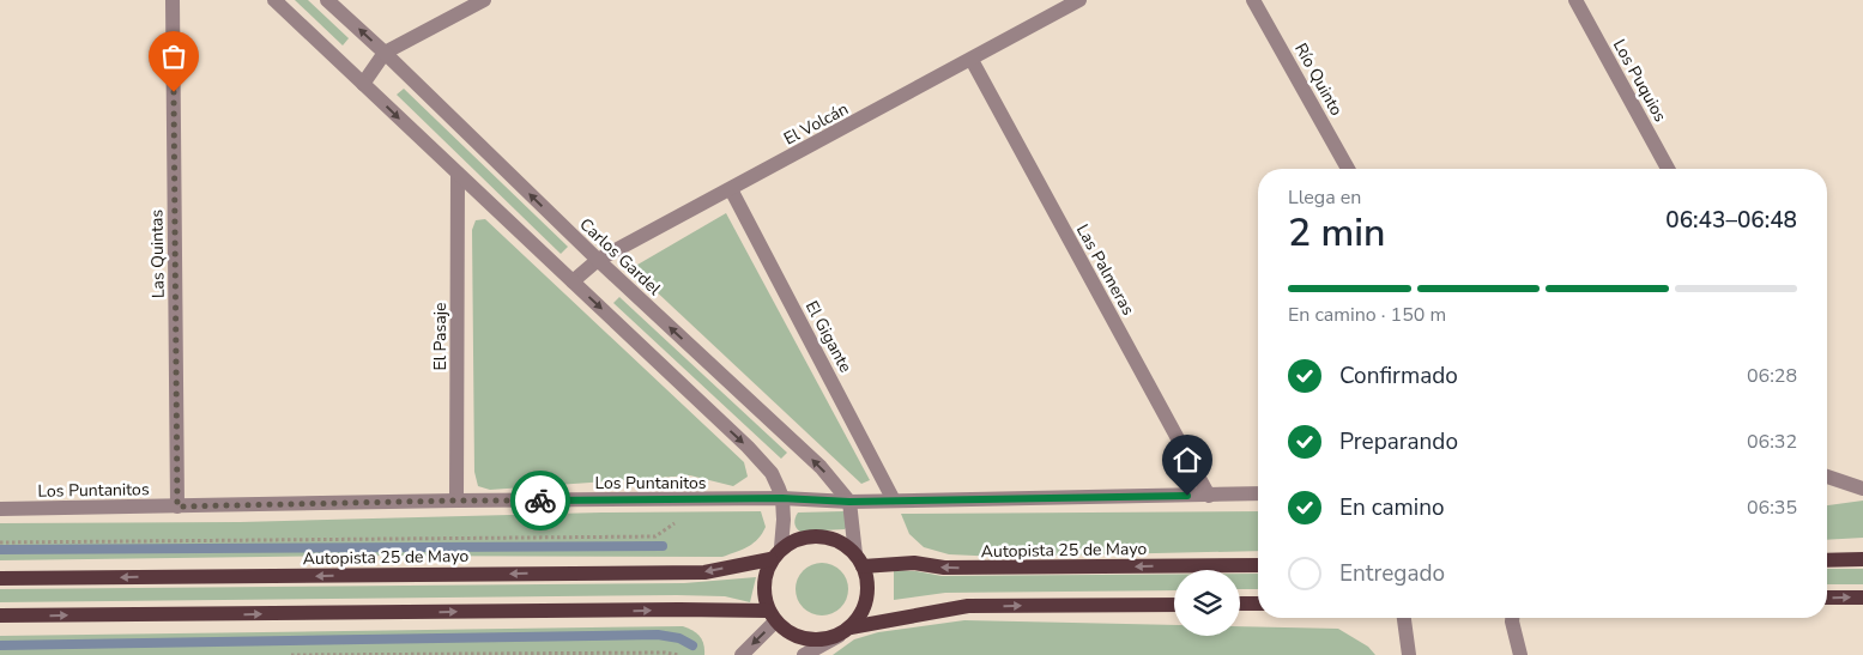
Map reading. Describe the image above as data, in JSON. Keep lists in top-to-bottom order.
{
  "streets": {
    "main road": ["Autopista 25 de Mayo"],
    "street": [
      "Río Quinto",
      "Los Puquios",
      "El Volcán",
      "Las Quintas",
      "Carlos Gardel",
      "Las Palmeras",
      "El Pasaje",
      "El Gigante",
      "Los Puntanitos"
    ]
  },
  "crossings": [
    ["El Volcán", "Carlos Gardel"],
    ["El Volcán", "Las Palmeras"],
    ["El Volcán", "El Gigante"],
    ["Las Quintas", "Los Puntanitos"],
    ["Carlos Gardel", "Los Puntanitos"],
    ["Las Palmeras", "Los Puntanitos"],
    ["El Pasaje", "Los Puntanitos"],
    ["El Gigante", "Los Puntanitos"]
  ],
  "page": {
    "heading": ["2 min", "Llega en", "06:43–06:48"],
    "bar": "En camino · 150 m",
    "list": [
      ["Confirmado", "06:28"],
      ["Preparando", "06:32"],
      ["En camino", "06:35"],
      "Entregado"
    ]
  }
}
